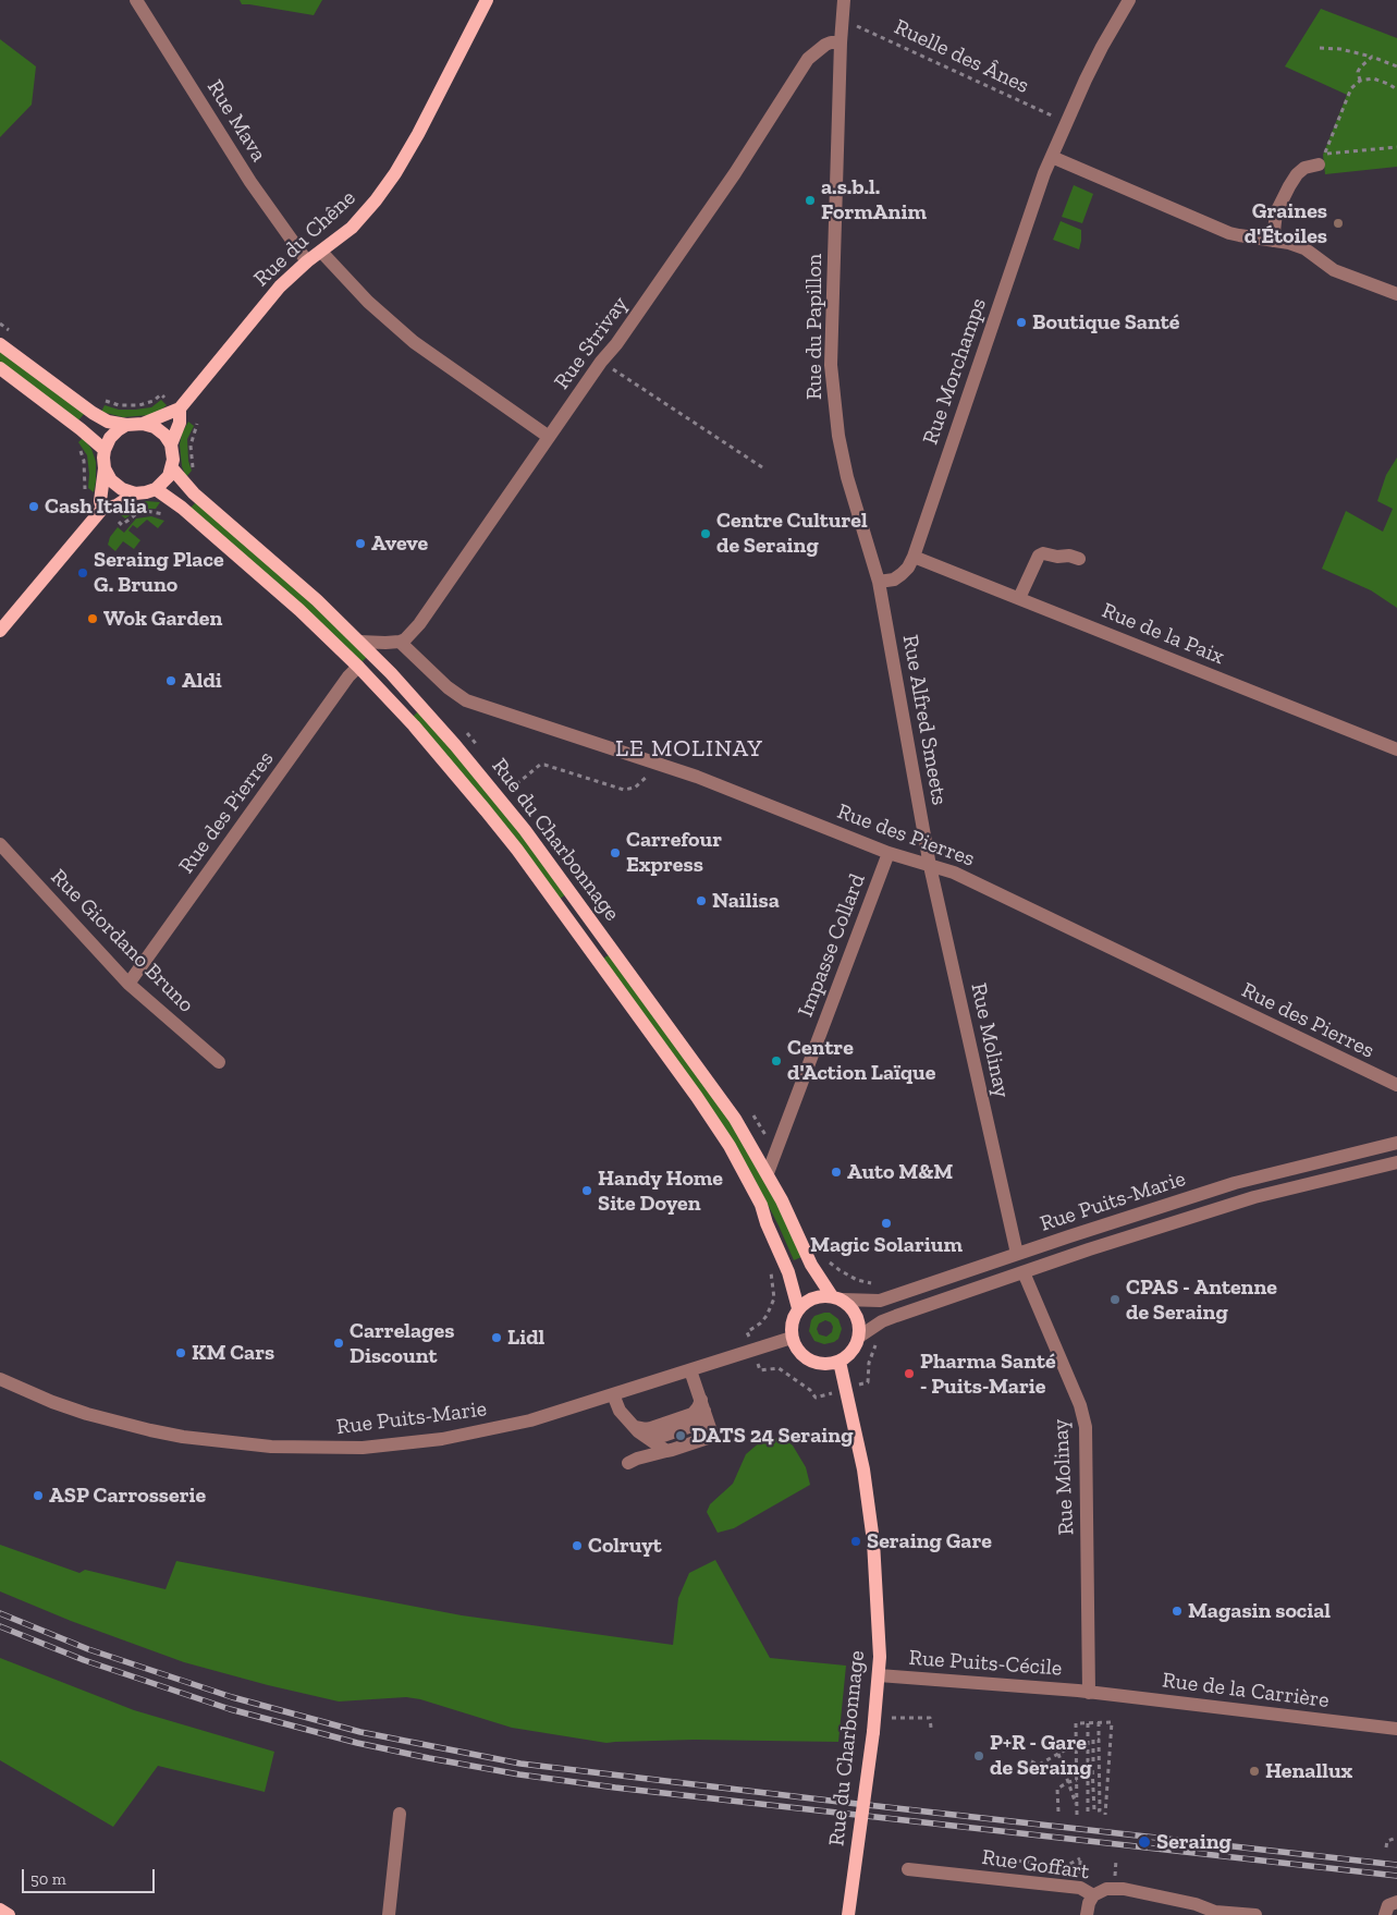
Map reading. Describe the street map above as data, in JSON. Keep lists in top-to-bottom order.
{
  "streets": {
    "main road": ["Rue du Chêne", "Rue du Charbonnage"],
    "street": [
      "Rue Mava",
      "Rue du Papillon",
      "Rue Strivay",
      "Rue Morchamps",
      "Rue de la Paix",
      "Rue Alfred Smeets",
      "Rue des Pierres",
      "Rue Giordano Bruno",
      "Impasse Collard",
      "Rue Molinay",
      "Rue Puits-Marie",
      "Rue Puits-Cécile",
      "Rue de la Carrière",
      "Rue Goffart"
    ],
    "path": ["Ruelle des Ânes"]
  },
  "crossings": [
    ["Ruelle des Ânes", "Rue du Papillon"],
    ["Ruelle des Ânes", "Rue Morchamps"],
    ["Rue Mava", "Rue du Chêne"],
    ["Rue du Chêne", "Rue du Charbonnage"],
    ["Rue du Papillon", "Rue Strivay"],
    ["Rue du Papillon", "Rue Morchamps"],
    ["Rue du Papillon", "Rue Alfred Smeets"],
    ["Rue Strivay", "Rue des Pierres"],
    ["Rue Morchamps", "Rue de la Paix"],
    ["Rue Morchamps", "Rue Alfred Smeets"],
    ["Rue Alfred Smeets", "Rue des Pierres"],
    ["Rue Alfred Smeets", "Rue Molinay"],
    ["Rue des Pierres", "Rue du Charbonnage"],
    ["Rue des Pierres", "Rue Giordano Bruno"],
    ["Rue des Pierres", "Impasse Collard"],
    ["Rue des Pierres", "Rue Molinay"],
    ["Rue du Charbonnage", "Impasse Collard"],
    ["Rue du Charbonnage", "Rue Puits-Marie"],
    ["Rue du Charbonnage", "Rue Puits-Cécile"],
    ["Rue Molinay", "Rue Puits-Marie"],
    ["Rue Molinay", "Rue Puits-Cécile"],
    ["Rue Molinay", "Rue de la Carrière"],
    ["Rue Puits-Cécile", "Rue de la Carrière"]
  ],
  "districts": ["LE MOLINAY"],
  "places": [
    "a.s.b.l. FormAnim",
    "Graines d'Étoiles",
    "Boutique Santé",
    "Cash Italia",
    "Centre Culturel de Seraing",
    "Aveve",
    "Seraing Place G. Bruno",
    "Wok Garden",
    "Aldi",
    "Carrefour Express",
    "Nailisa",
    "Centre d'Action Laïque",
    "Auto M&M",
    "Handy Home Site Doyen",
    "Magic Solarium",
    "CPAS - Antenne de Seraing",
    "Lidl",
    "Carrelages Discount",
    "KM Cars",
    "Pharma Santé - Puits-Marie",
    "DATS 24 Seraing",
    "ASP Carrosserie",
    "Seraing Gare",
    "Colruyt",
    "Magasin social",
    "P+R - Gare de Seraing",
    "Henallux",
    "Seraing"
  ],
  "scale_bar": "50 m"
}
